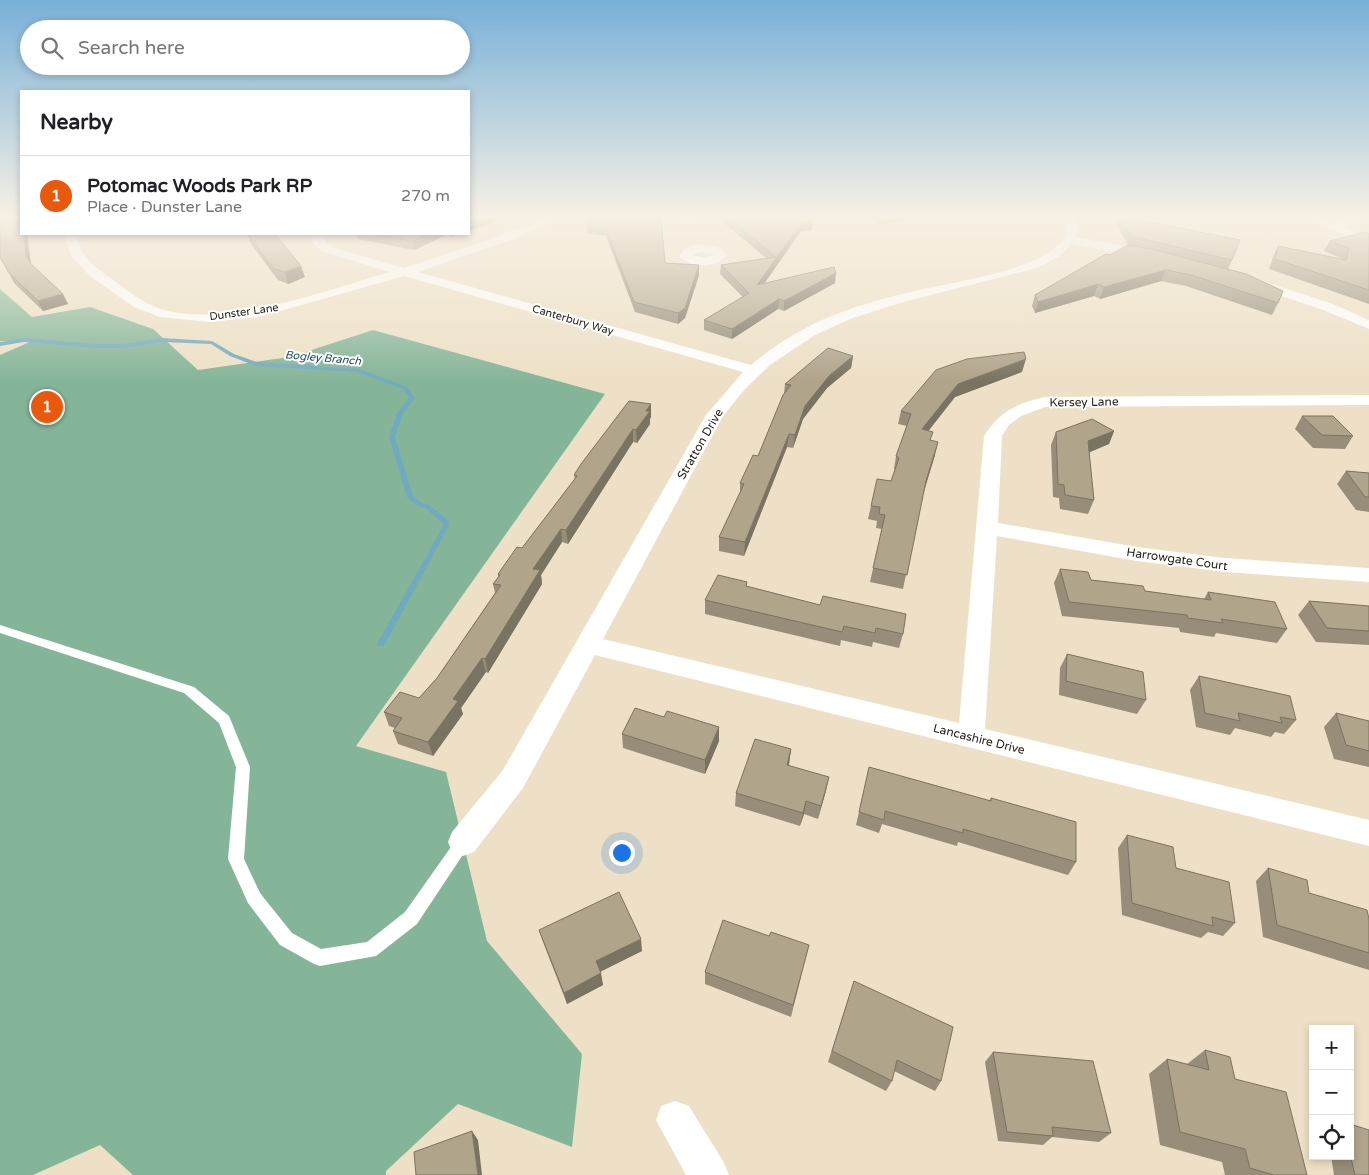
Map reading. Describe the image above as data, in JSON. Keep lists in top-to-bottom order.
{
  "streets": {
    "street": [
      "Dunster Lane",
      "Canterbury Way",
      "Kersey Lane",
      "Stratton Drive",
      "Harrowgate Court",
      "Lancashire Drive"
    ]
  },
  "crossings": [
    ["Dunster Lane", "Canterbury Way"],
    ["Canterbury Way", "Stratton Drive"],
    ["Kersey Lane", "Harrowgate Court"],
    ["Kersey Lane", "Lancashire Drive"],
    ["Stratton Drive", "Lancashire Drive"]
  ],
  "water": ["Bogley Branch"],
  "page": {
    "search": "Search here",
    "heading": "Nearby",
    "list": [
      {
        "mark": "1",
        "name": "Potomac Woods Park RP",
        "note": "Place · Dunster Lane",
        "value": "270 m"
      }
    ],
    "pins": "1",
    "map_buttons": ["+", "−"]
  }
}
